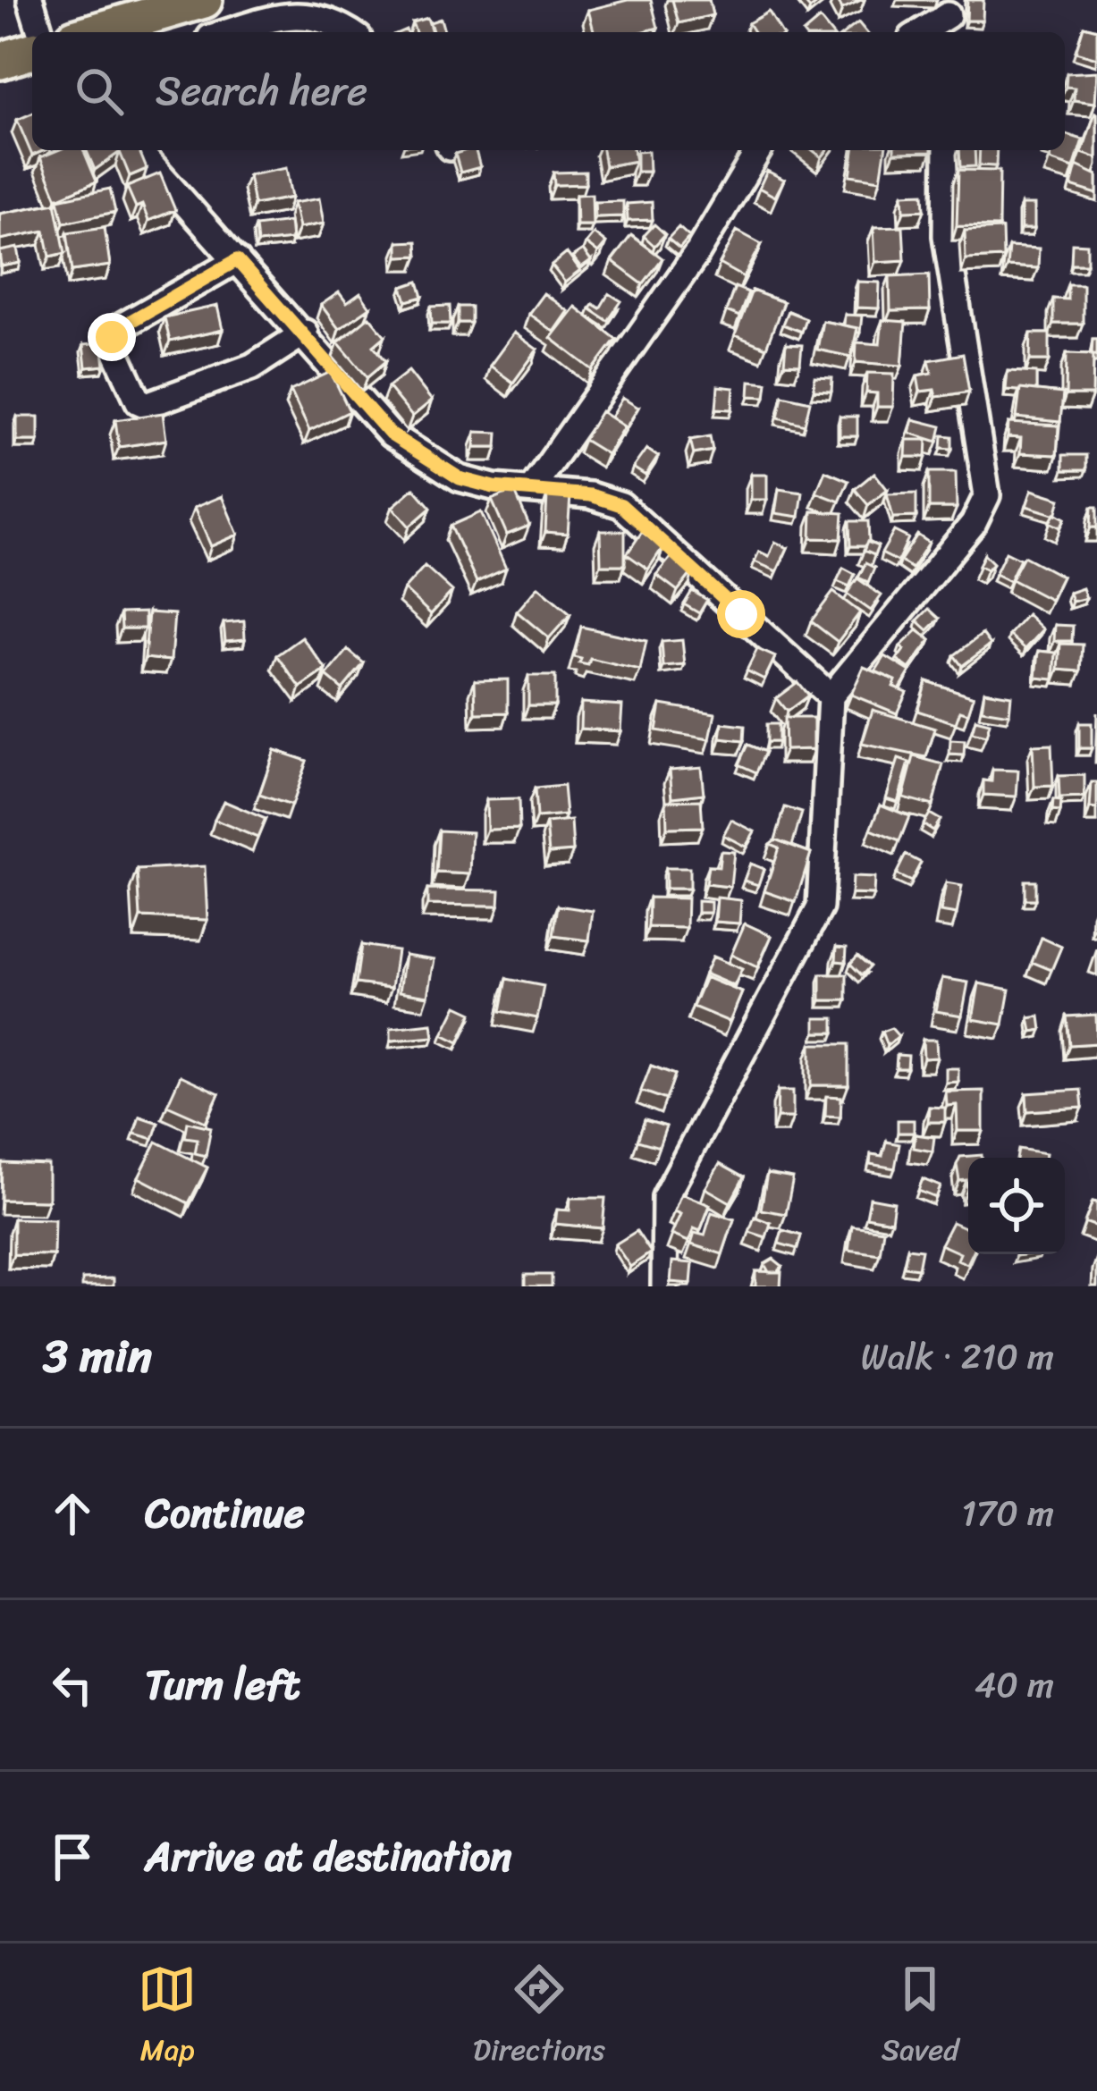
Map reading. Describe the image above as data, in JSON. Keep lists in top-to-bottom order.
{
  "page": {
    "search": "Search here",
    "heading": ["3 min", "Walk · 210 m"],
    "list": [
      ["Continue", "170 m"],
      ["Turn left", "40 m"],
      "Arrive at destination"
    ],
    "nav": ["Map", "Directions", "Saved"]
  }
}
